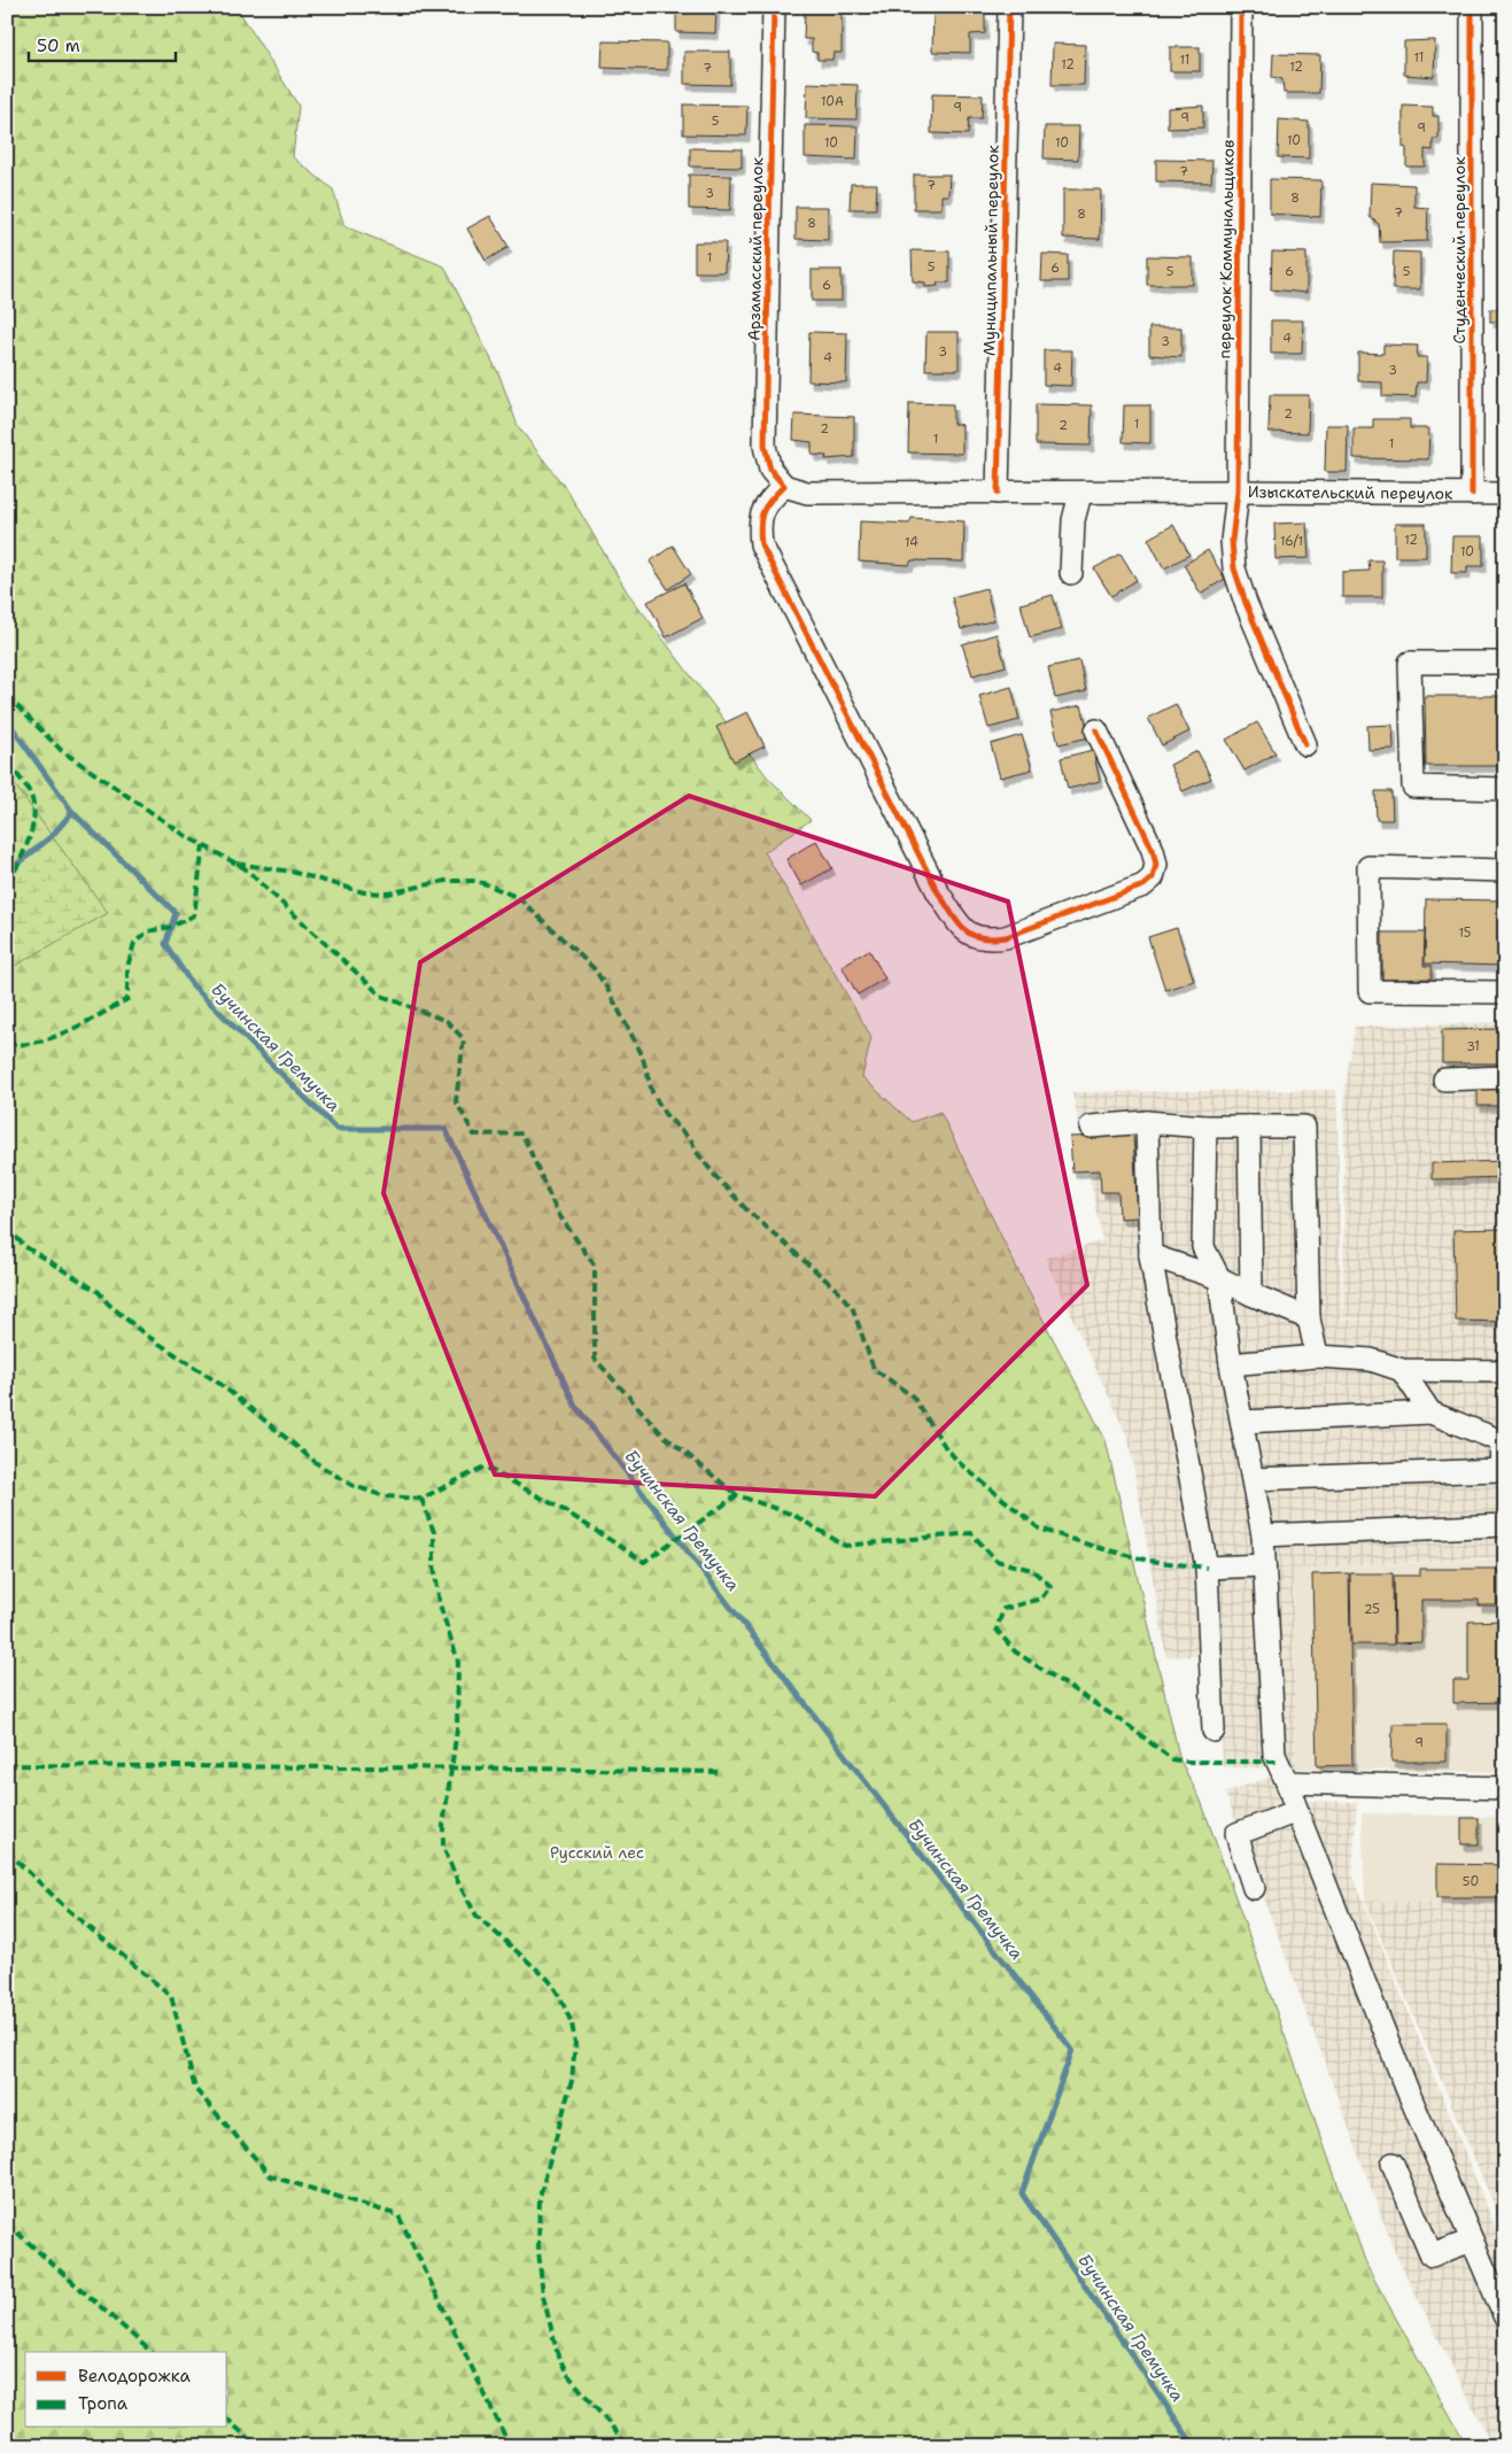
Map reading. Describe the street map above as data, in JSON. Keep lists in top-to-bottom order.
{
  "streets": {
    "street": [
      "Арзамасский переулок",
      "переулок Коммунальщиков",
      "Муниципальный переулок",
      "Студенческий переулок",
      "Изыскательский переулок"
    ]
  },
  "crossings": [
    ["Арзамасский переулок", "Изыскательский переулок"],
    ["переулок Коммунальщиков", "Изыскательский переулок"],
    ["Муниципальный переулок", "Изыскательский переулок"],
    ["Студенческий переулок", "Изыскательский переулок"]
  ],
  "water": ["Бучинская Гремучка"],
  "parks": ["Русский лес"],
  "house_numbers": [
    "11",
    "11",
    "12",
    "12",
    "7",
    "10А",
    "9",
    "9",
    "5",
    "9",
    "10",
    "10",
    "10",
    "7",
    "7",
    "3",
    "8",
    "7",
    "8",
    "8",
    "1",
    "5",
    "6",
    "5",
    "6",
    "5",
    "6",
    "4",
    "3",
    "3",
    "4",
    "4",
    "3",
    "2",
    "1",
    "2",
    "2",
    "1",
    "1",
    "12",
    "16/1",
    "14",
    "10",
    "15",
    "31",
    "25",
    "9",
    "50"
  ],
  "legend": ["Велодорожка", "Тропа"],
  "scale_bar": "50 m"
}
